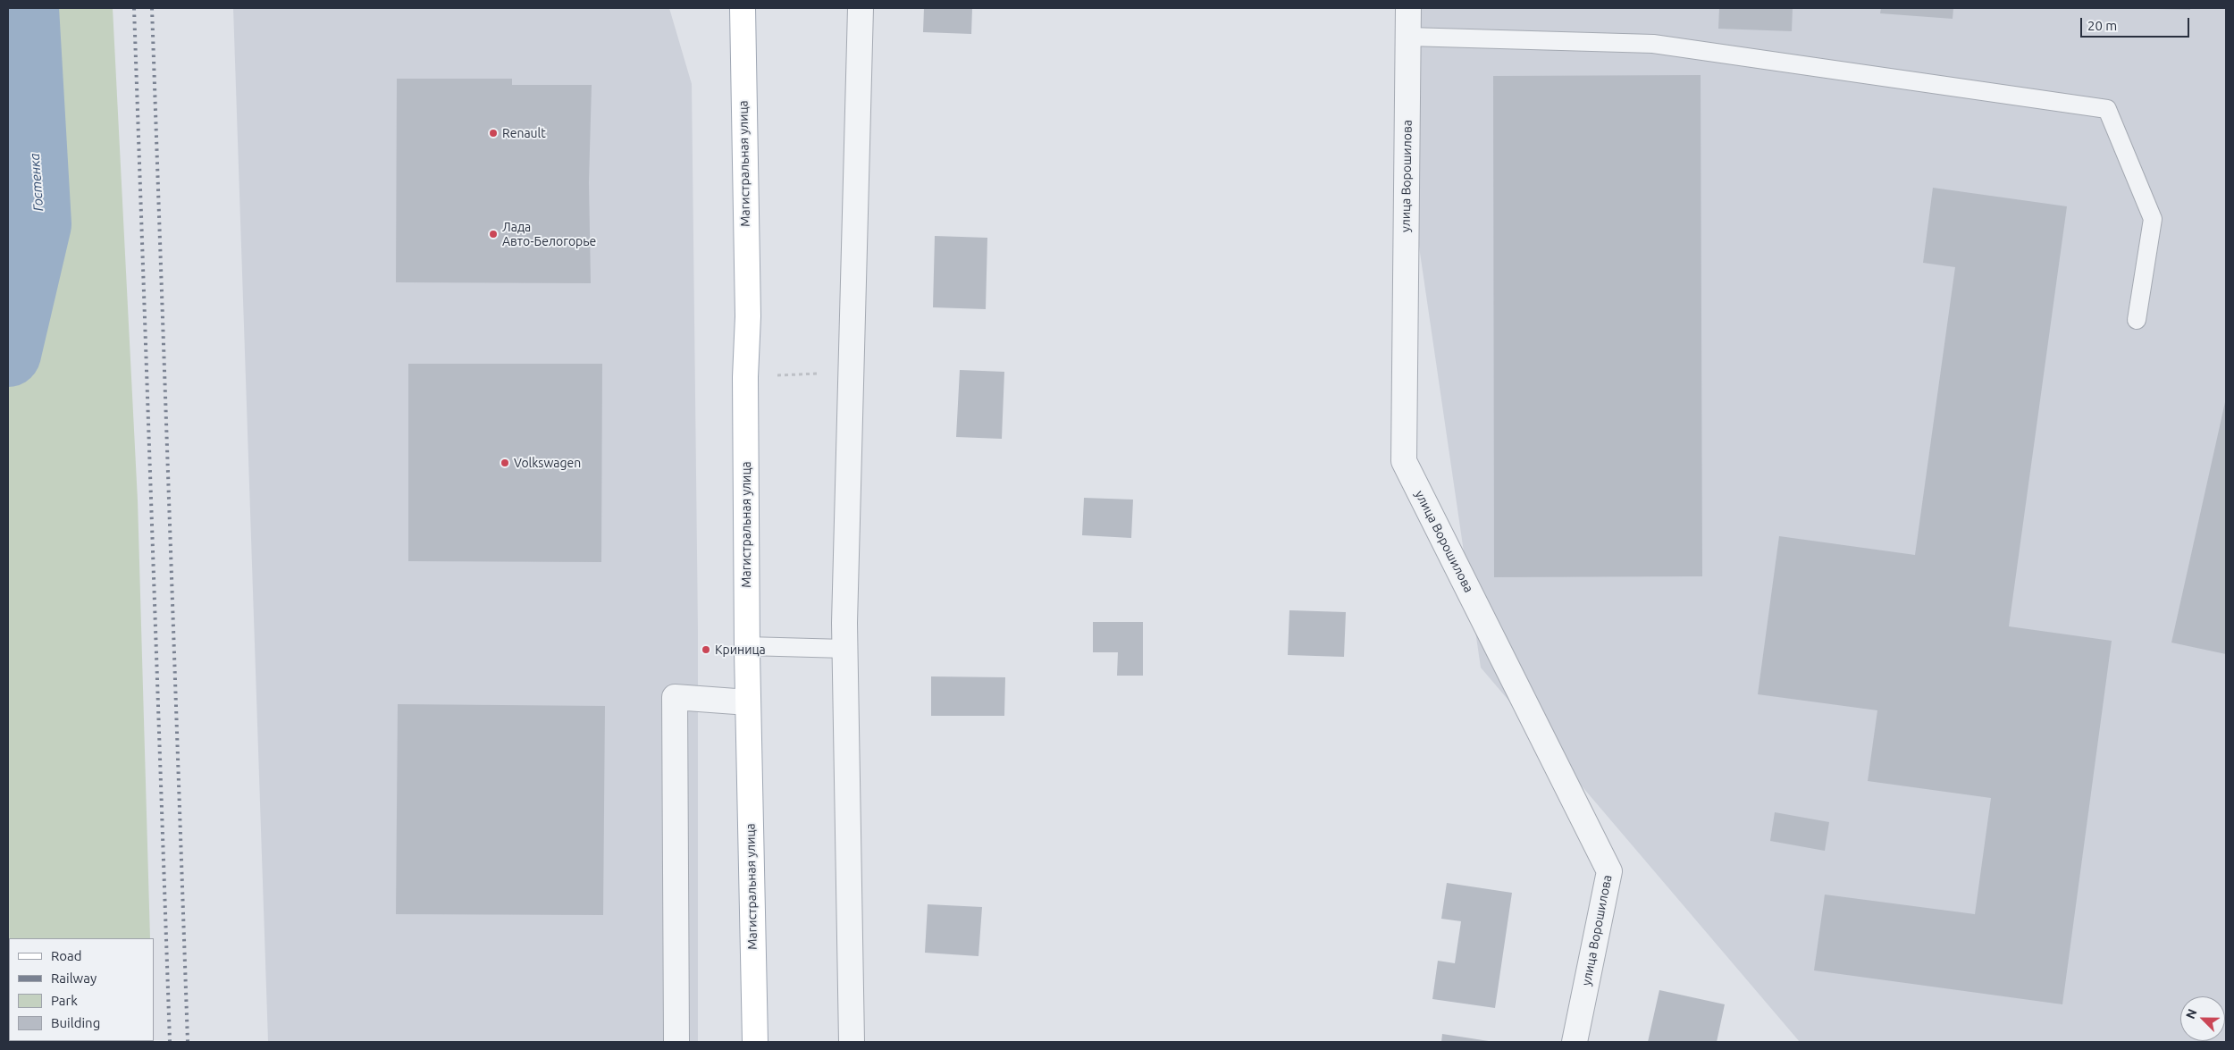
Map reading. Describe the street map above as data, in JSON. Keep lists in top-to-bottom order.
{
  "streets": {
    "main road": ["Магистральная улица"],
    "street": ["улица Ворошилова"]
  },
  "water": ["Гостенка"],
  "places": [
    "Renault",
    "Лада Авто-Белогорье",
    "Volkswagen",
    "Криница"
  ],
  "legend": [
    "Road",
    "Railway",
    "Park",
    "Building"
  ],
  "scale_bar": "20 m",
  "north": "top left"
}
